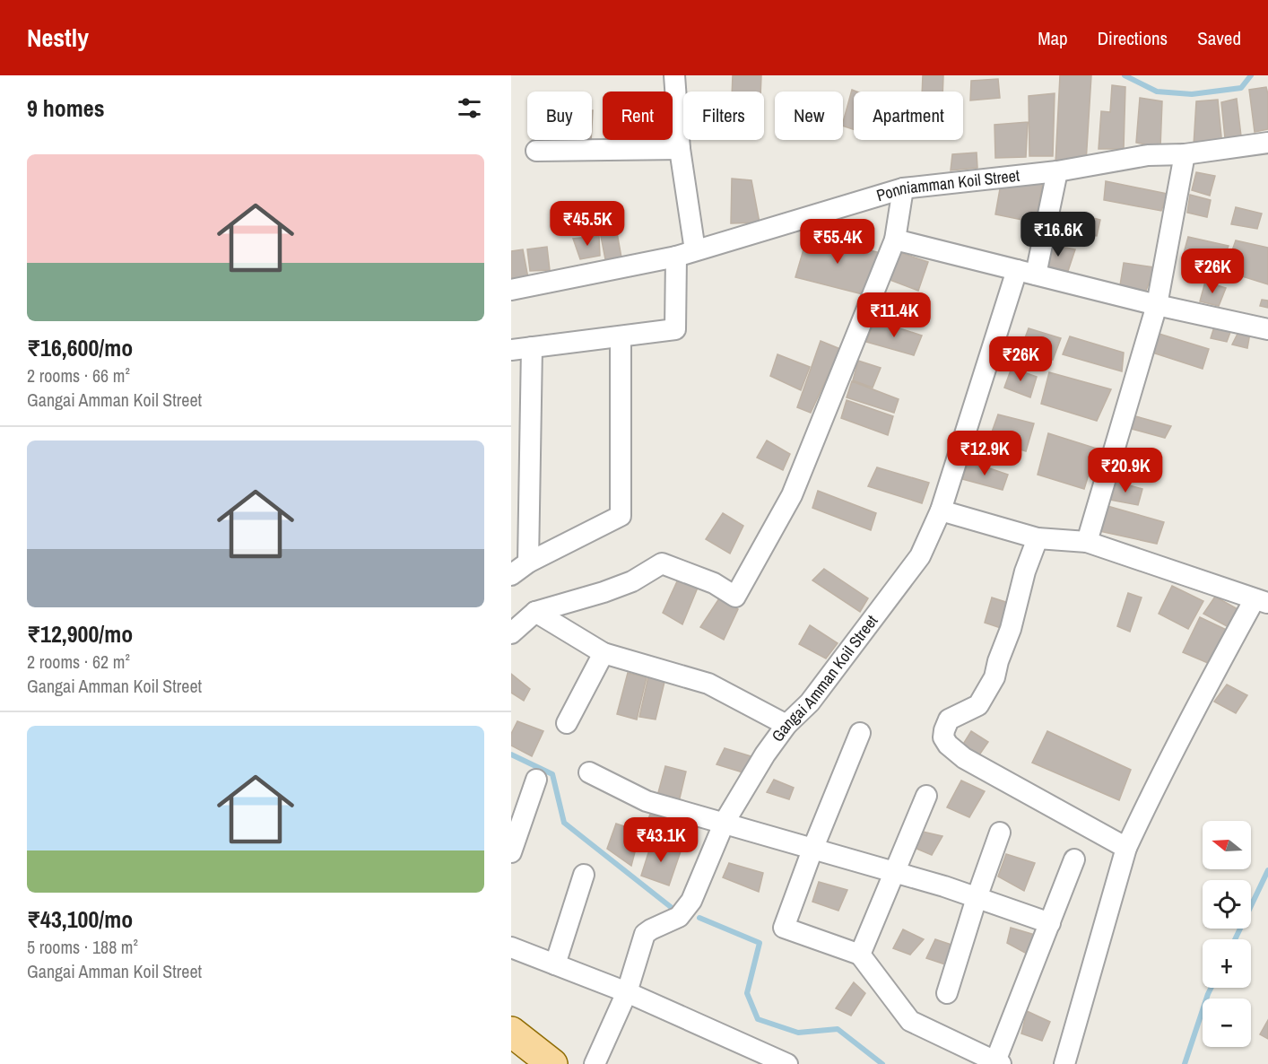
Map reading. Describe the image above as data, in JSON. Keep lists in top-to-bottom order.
{
  "streets": {
    "street": ["Ponniamman Koil Street", "Gangai Amman Koil Street"]
  },
  "crossings": [
    ["Ponniamman Koil Street", "Gangai Amman Koil Street"]
  ],
  "north": "left",
  "page": {
    "header": "Nestly",
    "nav": ["Map", "Directions", "Saved"],
    "heading": "9 homes",
    "chip": [
      "Buy",
      "Rent",
      "Filters",
      "New",
      "Apartment"
    ],
    "list": [
      {
        "name": "₹16,600/mo",
        "note": "2 rooms · 66 m² · Gangai Amman Koil Street"
      },
      {
        "name": "₹12,900/mo",
        "note": "2 rooms · 62 m² · Gangai Amman Koil Street"
      },
      {
        "name": "₹43,100/mo",
        "note": "5 rooms · 188 m² · Gangai Amman Koil Street"
      }
    ],
    "price": [
      "₹45.5K",
      "₹16.6K",
      "₹55.4K",
      "₹26K",
      "₹11.4K",
      "₹26K",
      "₹12.9K",
      "₹20.9K",
      "₹43.1K"
    ],
    "map_buttons": ["+", "−"]
  }
}
